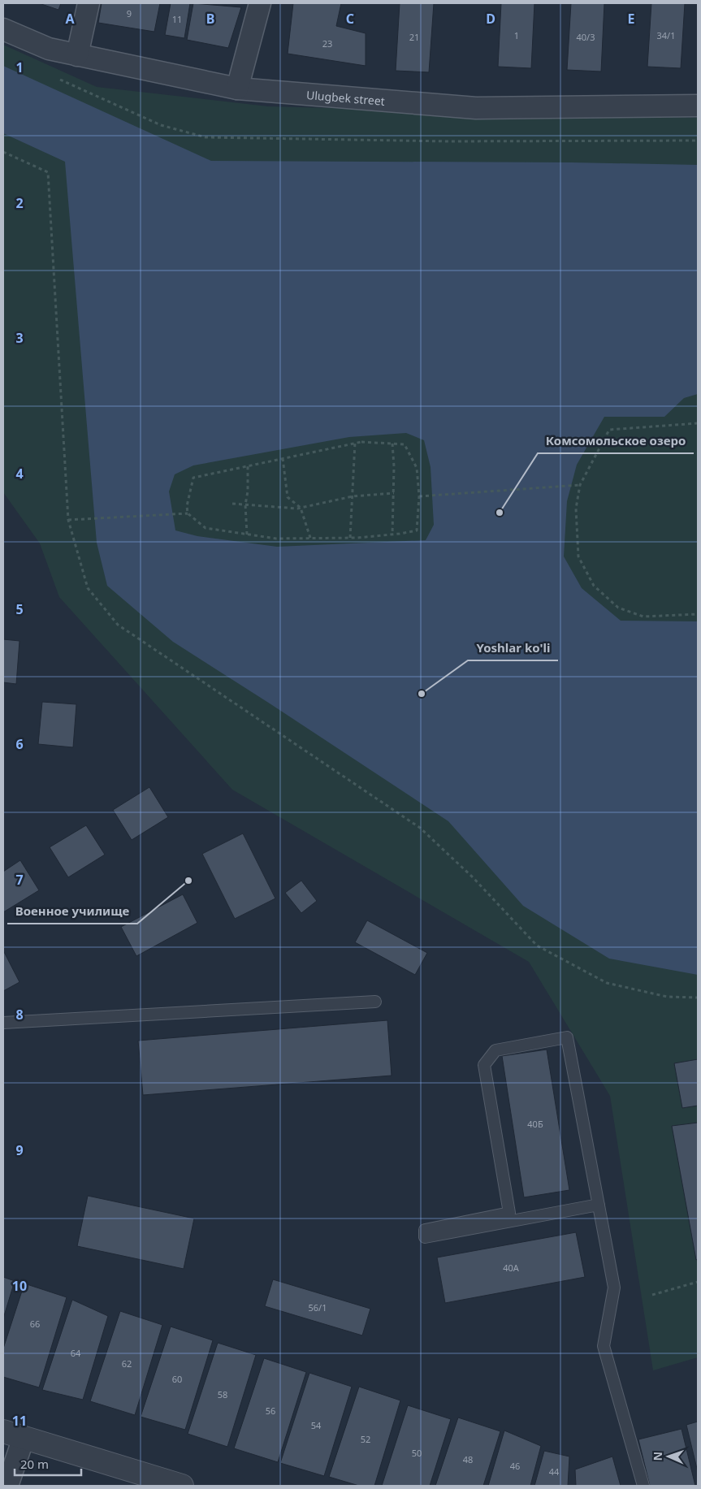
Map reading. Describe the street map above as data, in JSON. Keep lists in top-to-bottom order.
{
  "streets": {
    "street": ["Ulugbek street"]
  },
  "places": ["Комсомольское озеро", "Yoshlar ko'li", "Военное училище"],
  "house_numbers": [
    "9",
    "11",
    "1",
    "34/1",
    "21",
    "40/3",
    "23",
    "40Б",
    "40A",
    "56/1",
    "66",
    "64",
    "62",
    "60",
    "58",
    "56",
    "54",
    "52",
    "50",
    "48",
    "46",
    "44"
  ],
  "scale_bar": "20 m",
  "north": "left",
  "grid": {
    "columns": [
      "A",
      "B",
      "C",
      "D",
      "E"
    ],
    "rows": [
      "1",
      "2",
      "3",
      "4",
      "5",
      "6",
      "7",
      "8",
      "9",
      "10",
      "11"
    ]
  }
}
